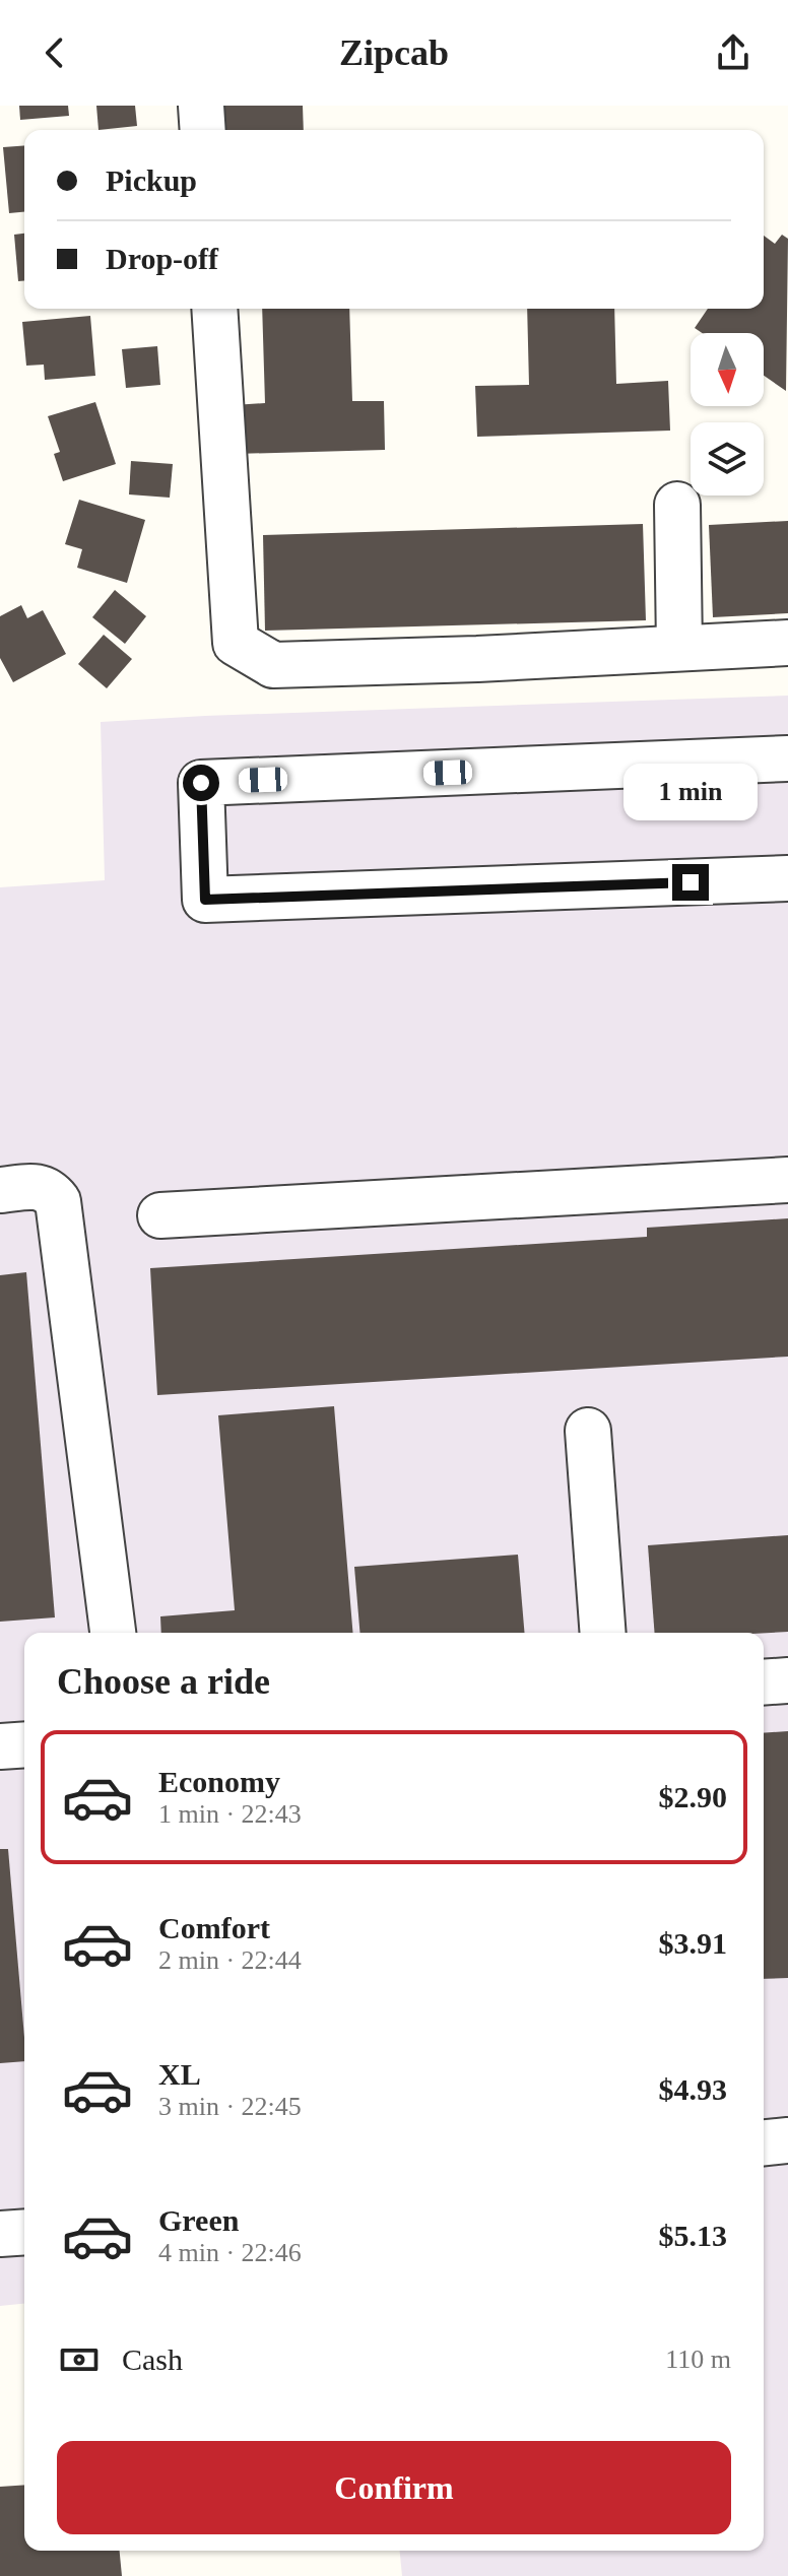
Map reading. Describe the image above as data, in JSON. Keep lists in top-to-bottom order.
{
  "north": "bottom",
  "page": {
    "header": "Zipcab",
    "banner": ["Pickup", "Drop-off"],
    "bubble": "1 min",
    "heading": "Choose a ride",
    "list": [
      {
        "name": "Economy",
        "note": "1 min · 22:43",
        "value": "$2.90"
      },
      {
        "name": "Comfort",
        "note": "2 min · 22:44",
        "value": "$3.91"
      },
      {
        "name": "XL",
        "note": "3 min · 22:45",
        "value": "$4.93"
      },
      {
        "name": "Green",
        "note": "4 min · 22:46",
        "value": "$5.13"
      }
    ],
    "pay": ["Cash", "110 m"],
    "buttons": "Confirm"
  }
}
